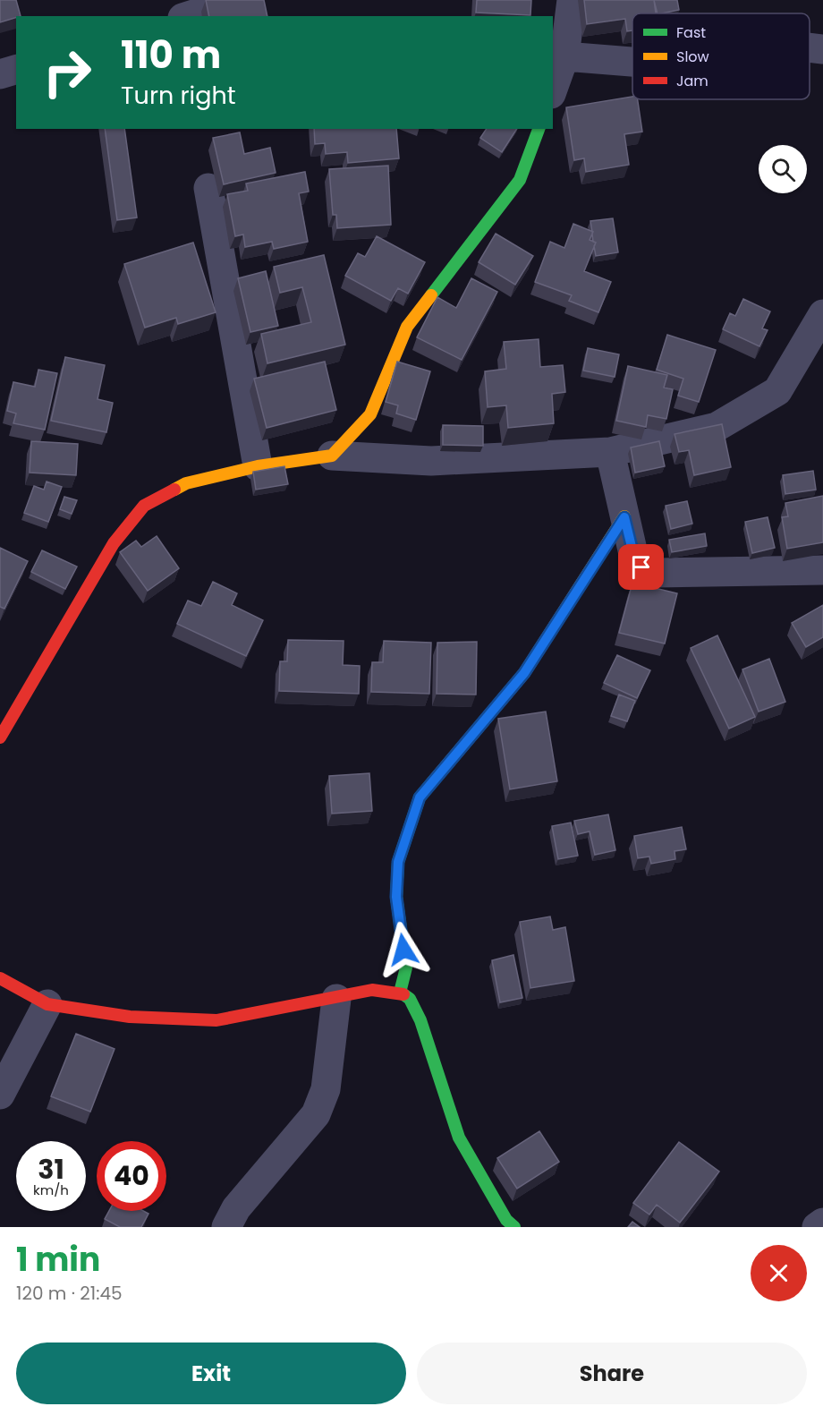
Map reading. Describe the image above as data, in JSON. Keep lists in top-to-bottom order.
{
  "legend": ["Fast", "Slow", "Jam"],
  "page": {
    "turn": ["110 m", "Turn right"],
    "speed": "31 km/h",
    "limit": "40",
    "heading": ["1 min", "120 m · 21:45"],
    "buttons": ["Exit", "Share"]
  }
}
